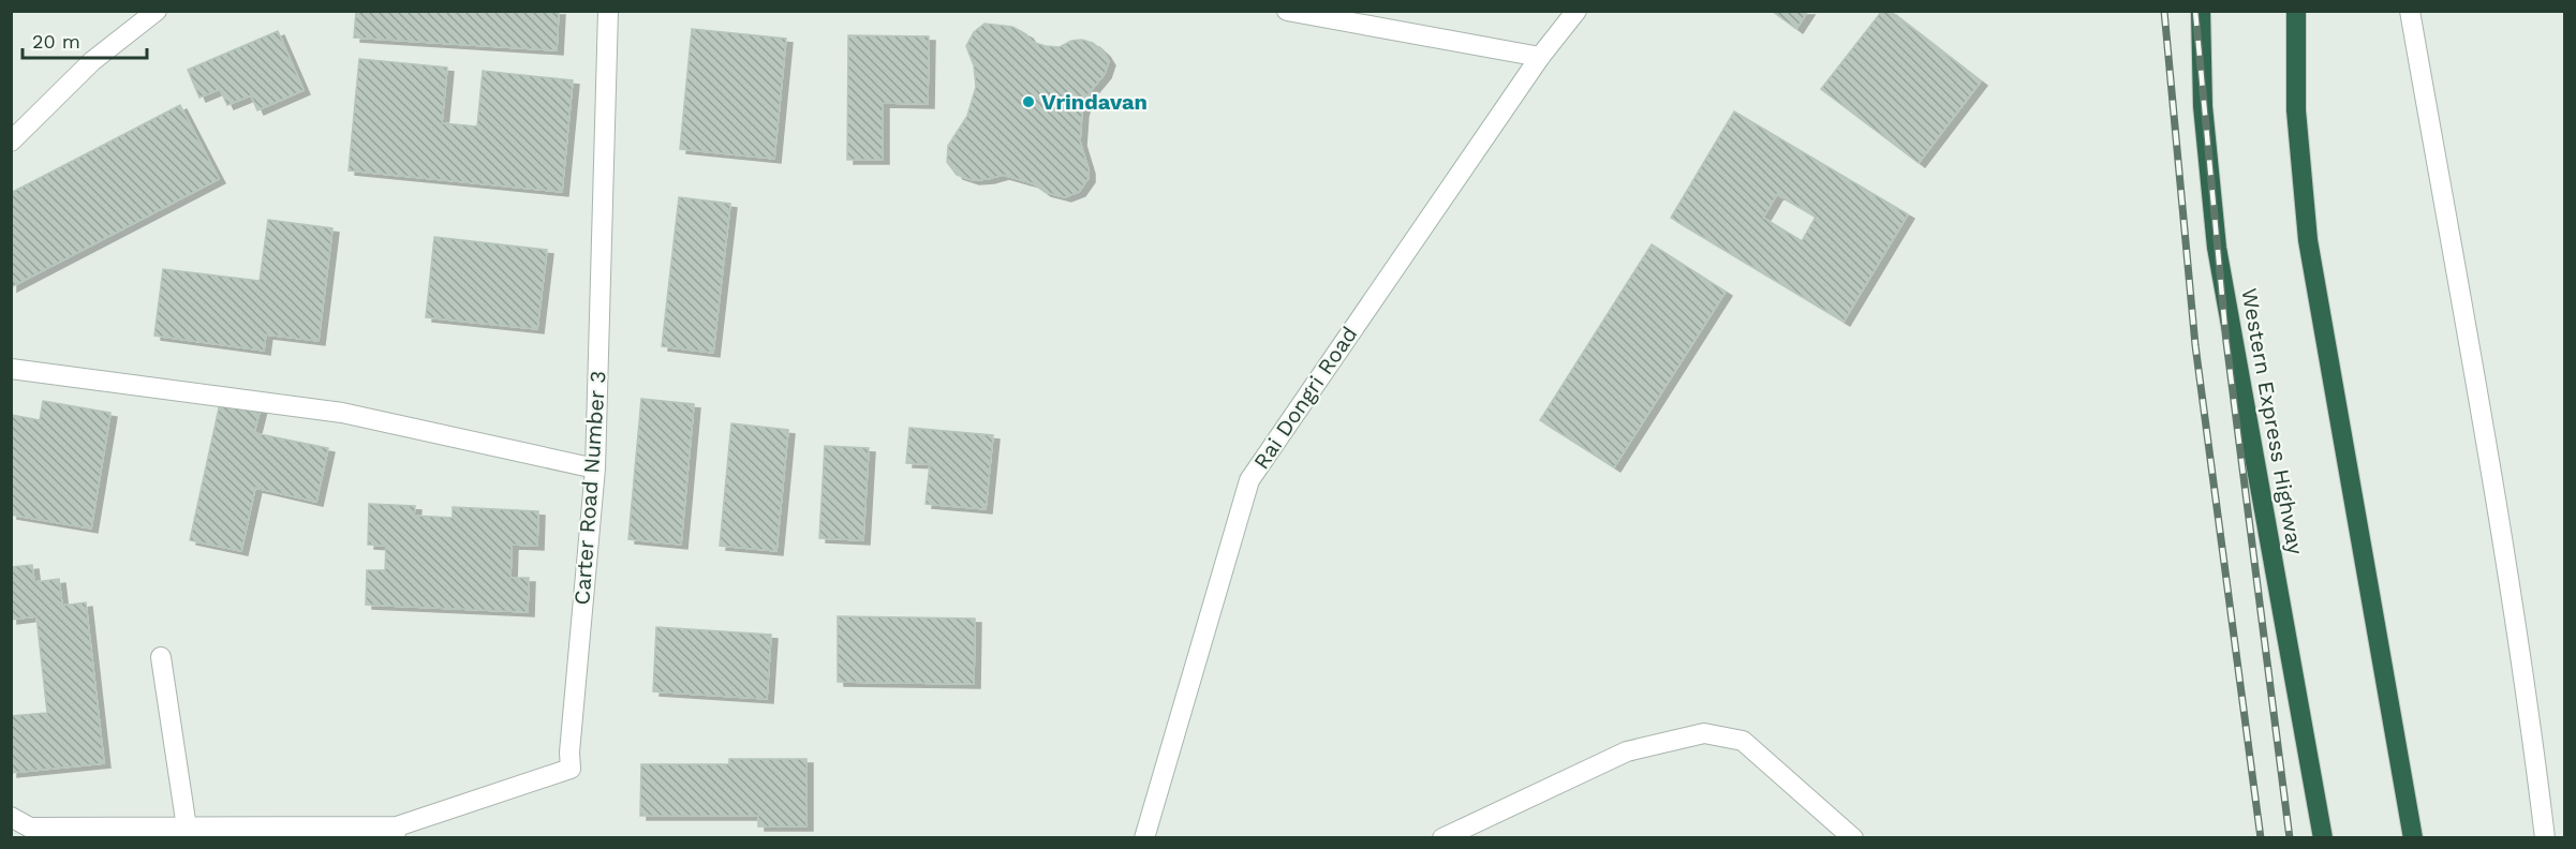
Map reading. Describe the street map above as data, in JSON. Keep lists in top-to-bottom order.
{
  "streets": {
    "highway": ["Western Express Highway"],
    "street": ["Rai Dongri Road", "Carter Road Number 3"]
  },
  "places": ["Vrindavan"],
  "scale_bar": "20 m"
}
